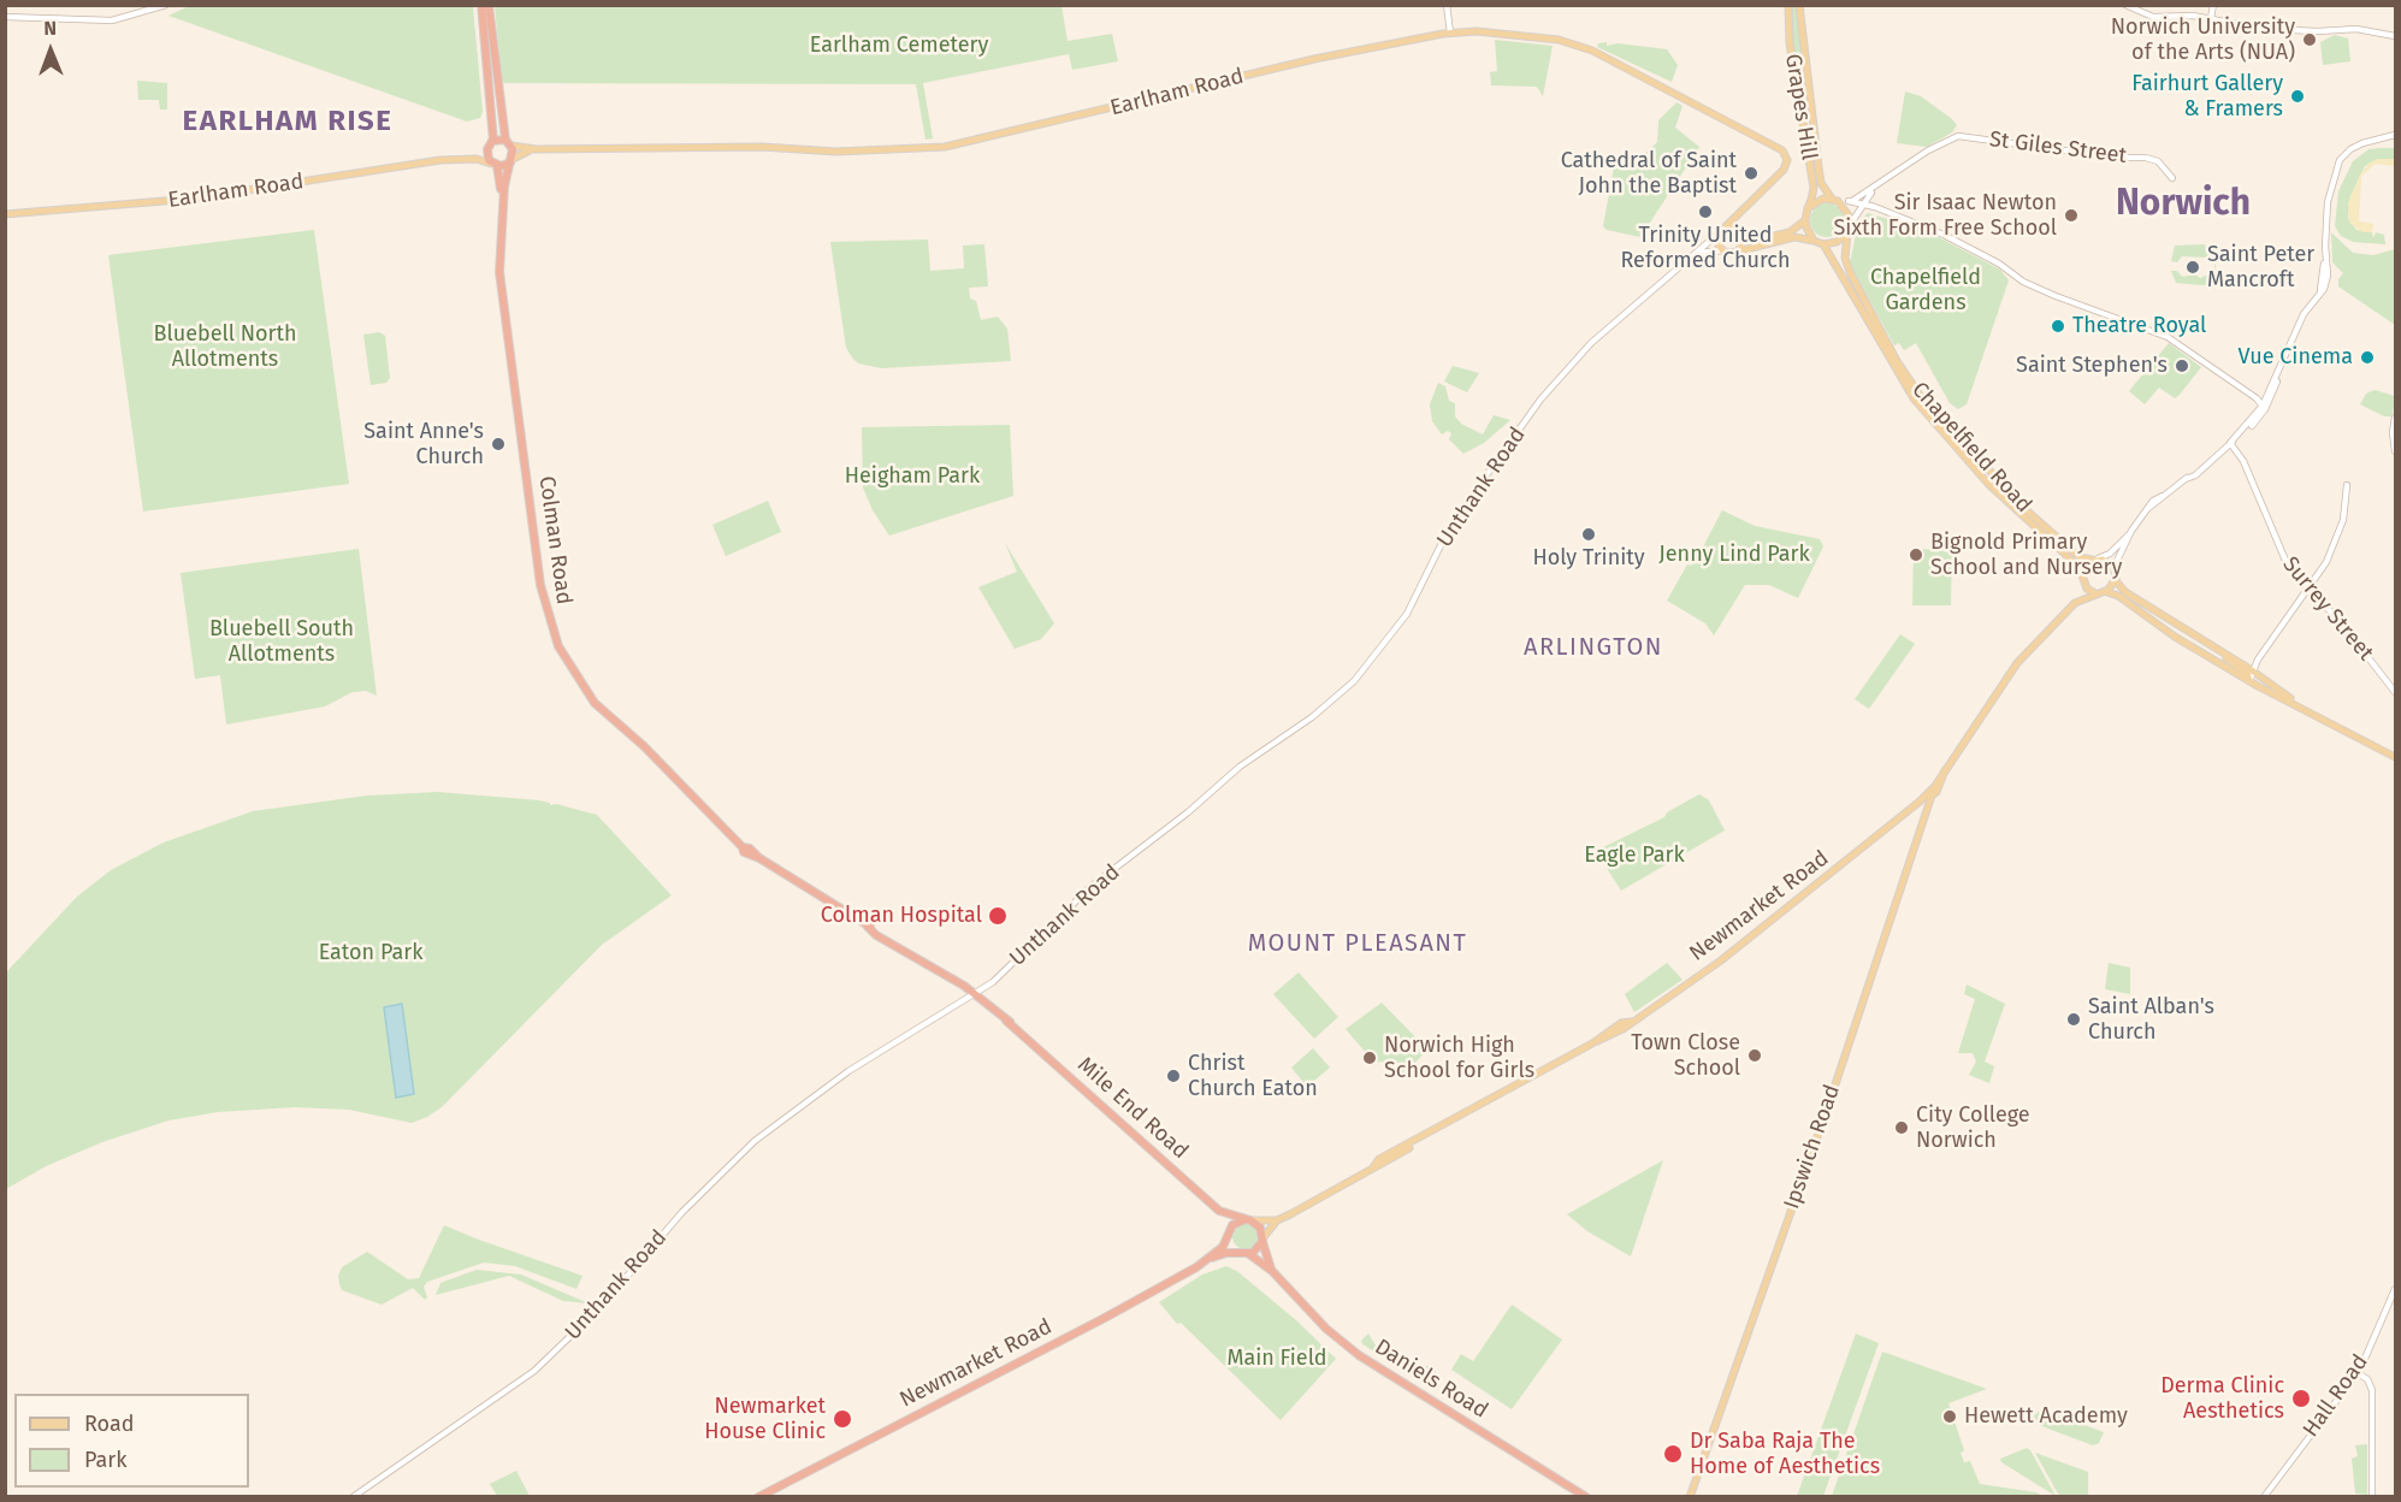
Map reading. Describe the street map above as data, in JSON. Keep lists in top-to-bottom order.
{
  "streets": {
    "highway": [
      "Colman Road",
      "Newmarket Road",
      "Mile End Road",
      "Daniels Road"
    ],
    "main road": [
      "Earlham Road",
      "Grapes Hill",
      "Chapelfield Road",
      "Unthank Road",
      "Ipswich Road"
    ],
    "street": ["St Giles Street", "Surrey Street", "Hall Road"]
  },
  "crossings": [
    ["Earlham Road", "Unthank Road"],
    ["Earlham Road", "Colman Road"],
    ["Grapes Hill", "Chapelfield Road"],
    ["Unthank Road", "Colman Road"],
    ["Unthank Road", "Mile End Road"],
    ["Colman Road", "Mile End Road"],
    ["Newmarket Road", "Mile End Road"],
    ["Newmarket Road", "Ipswich Road"],
    ["Newmarket Road", "Daniels Road"],
    ["Mile End Road", "Daniels Road"]
  ],
  "districts": [
    "EARLHAM RISE",
    "Norwich",
    "ARLINGTON",
    "MOUNT PLEASANT"
  ],
  "parks": [
    "Earlham Cemetery",
    "Chapelfield Gardens",
    "Bluebell North Allotments",
    "Heigham Park",
    "Jenny Lind Park",
    "Bluebell South Allotments",
    "Eagle Park",
    "Eaton Park",
    "Main Field"
  ],
  "places": [
    "Norwich University of the Arts (NUA)",
    "Fairhurt Gallery & Framers",
    "Cathedral of Saint John the Baptist",
    "Trinity United Reformed Church",
    "Sir Isaac Newton Sixth Form Free School",
    "Saint Peter Mancroft",
    "Theatre Royal",
    "Vue Cinema",
    "Saint Stephen's",
    "Saint Anne's Church",
    "Holy Trinity",
    "Bignold Primary School and Nursery",
    "Colman Hospital",
    "Saint Alban's Church",
    "Town Close School",
    "Norwich High School for Girls",
    "Christ Church Eaton",
    "City College Norwich",
    "Derma Clinic Aesthetics",
    "Hewett Academy",
    "Newmarket House Clinic",
    "Dr Saba Raja The Home of Aesthetics"
  ],
  "legend": ["Road", "Park"],
  "north": "top"
}
